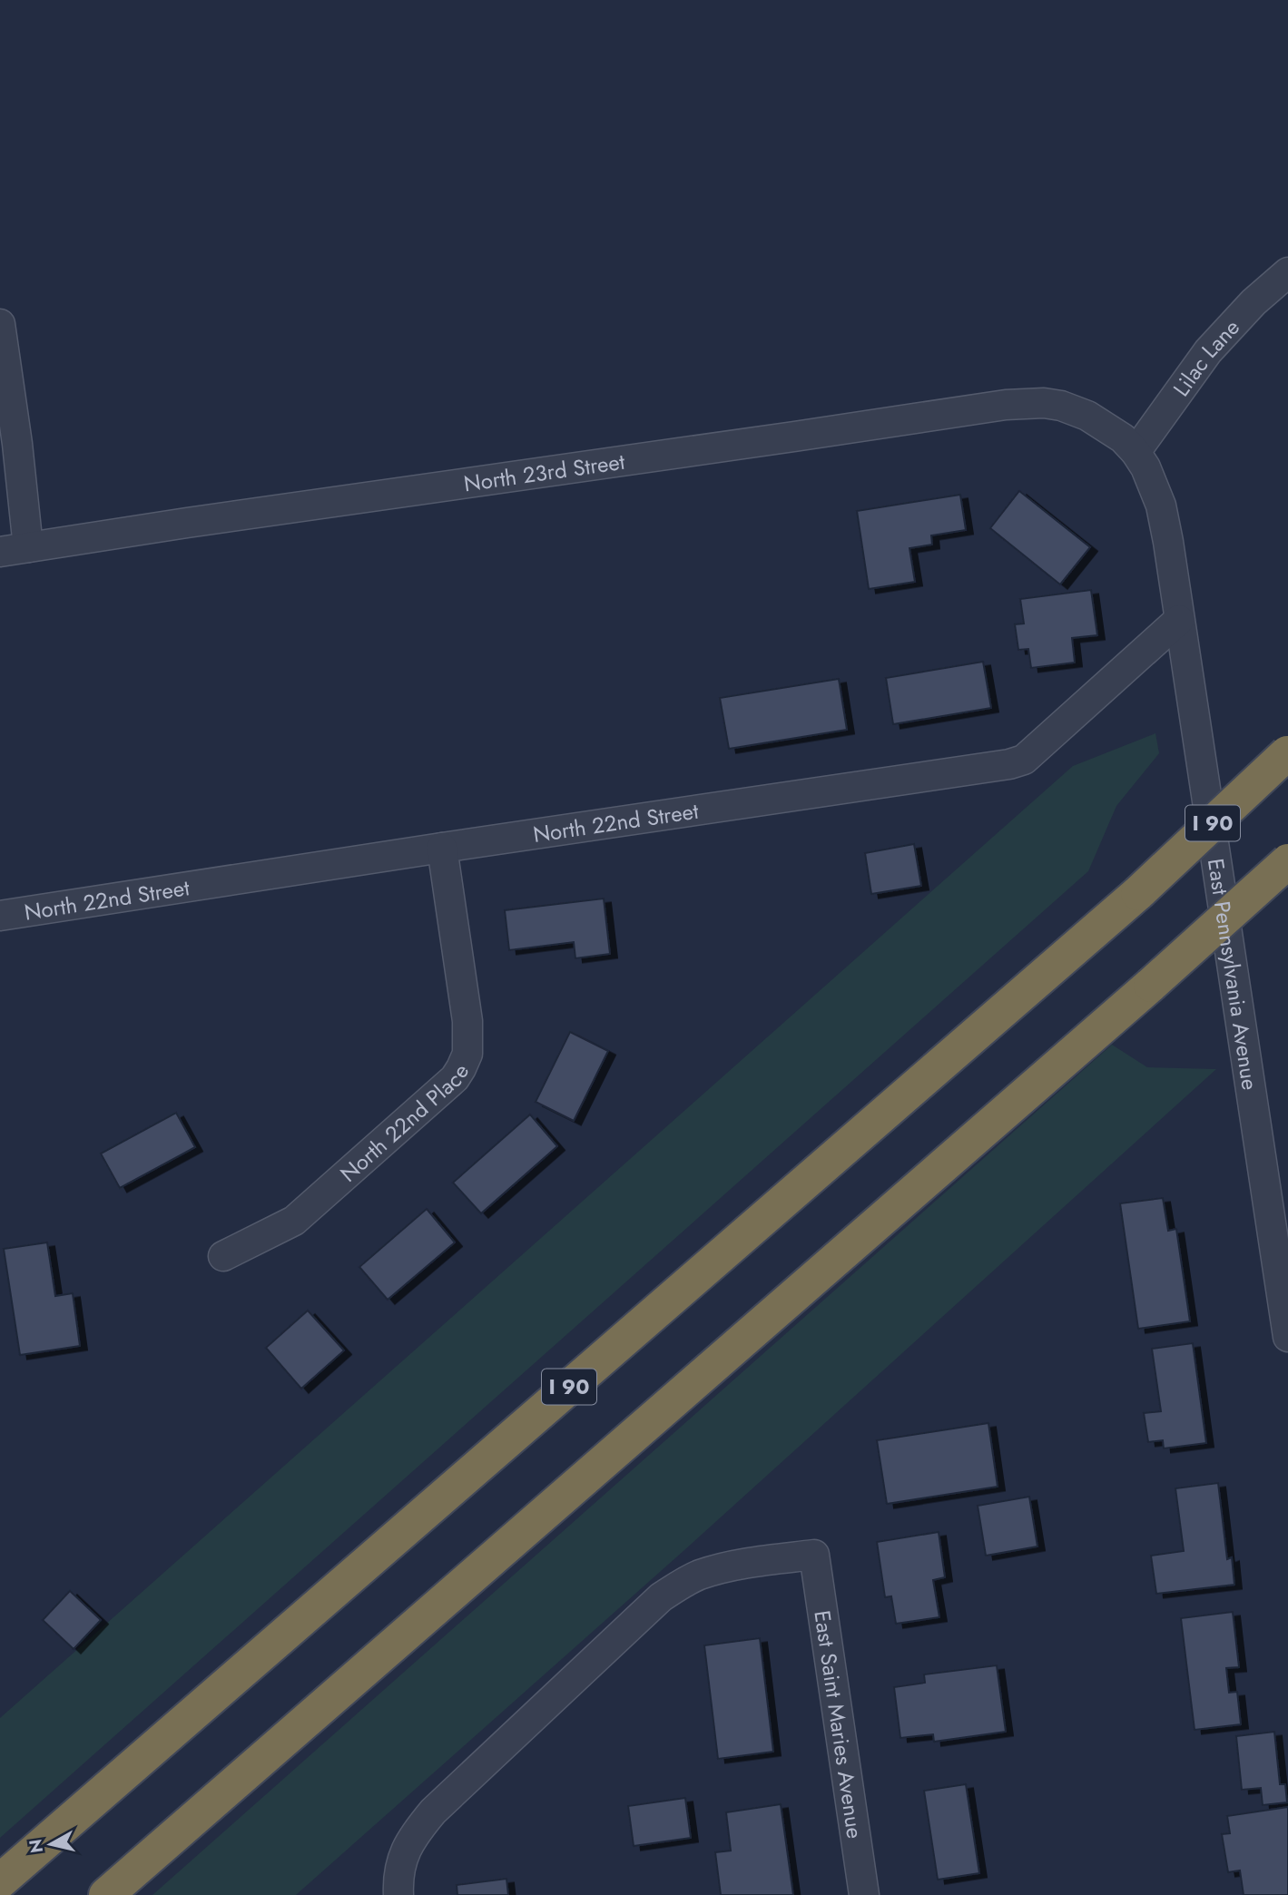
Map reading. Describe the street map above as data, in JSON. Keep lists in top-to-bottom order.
{
  "streets": {
    "highway": ["I 90"],
    "street": [
      "Lilac Lane",
      "North 23rd Street",
      "North 22nd Street",
      "East Pennsylvania Avenue",
      "North 22nd Place",
      "East Saint Maries Avenue"
    ]
  },
  "crossings": [
    ["Lilac Lane", "East Pennsylvania Avenue"],
    ["North 23rd Street", "East Pennsylvania Avenue"],
    ["North 22nd Street", "East Pennsylvania Avenue"],
    ["North 22nd Street", "North 22nd Place"]
  ],
  "north": "left"
}
